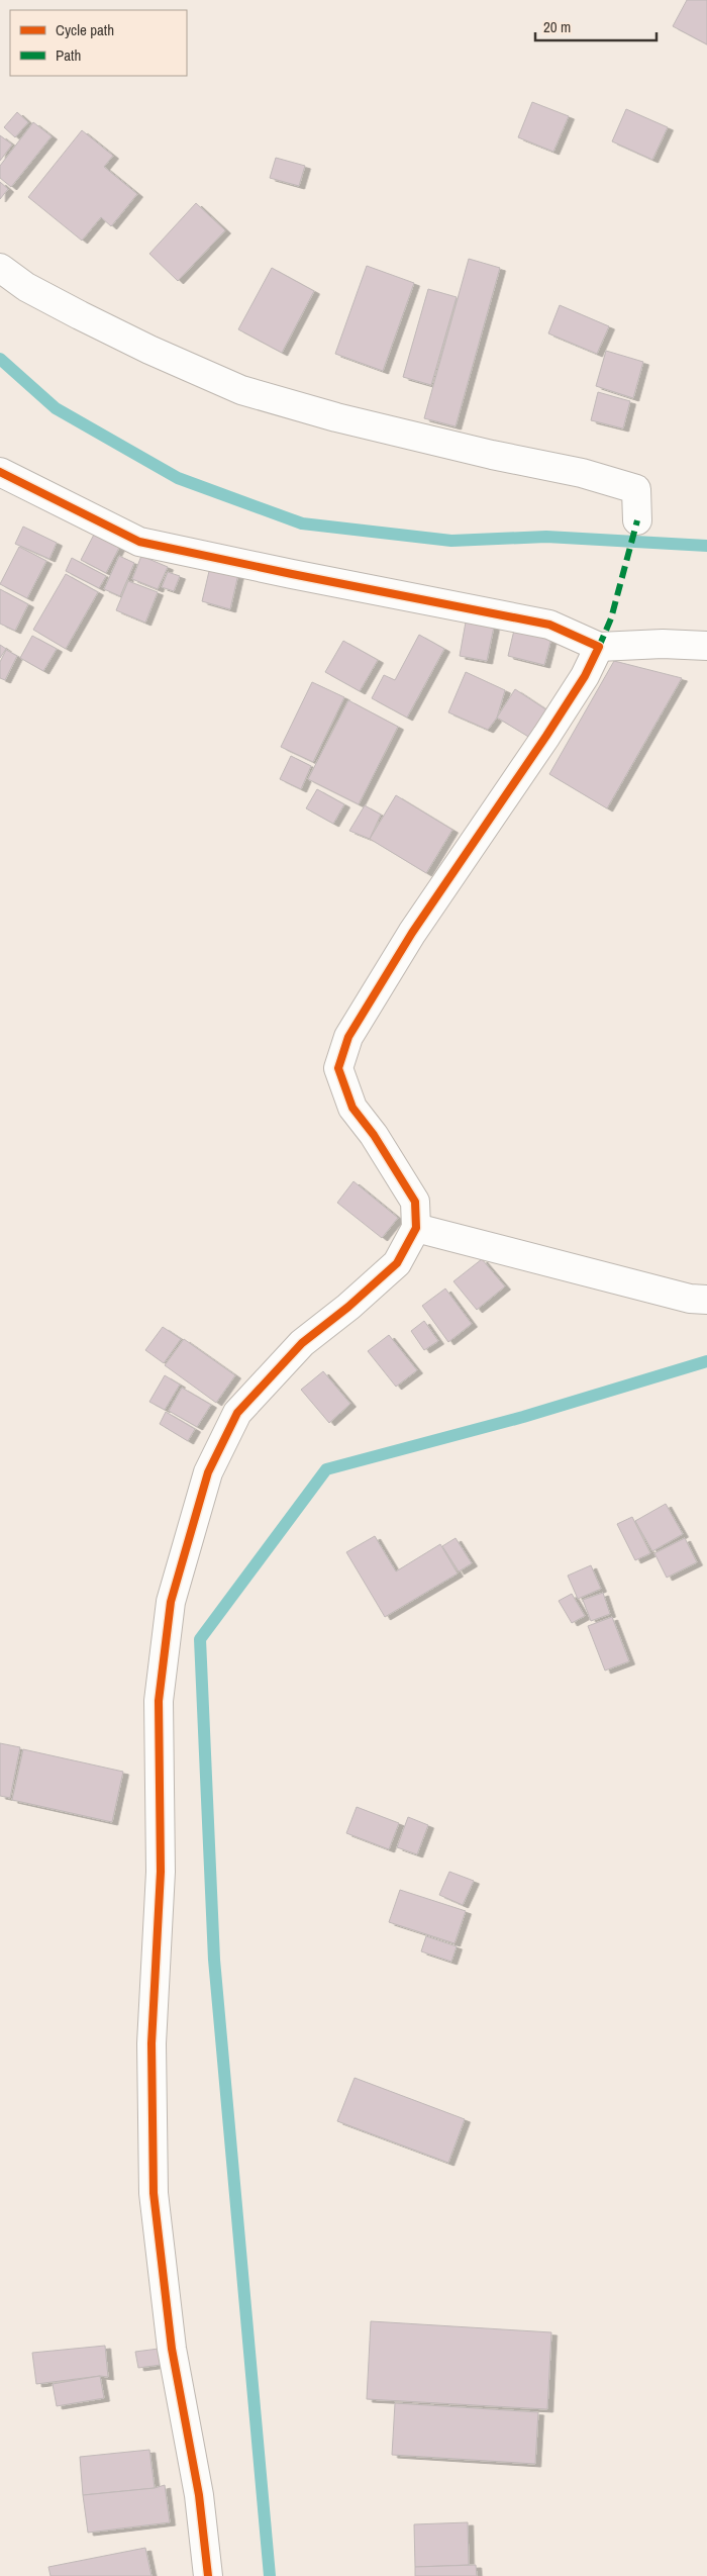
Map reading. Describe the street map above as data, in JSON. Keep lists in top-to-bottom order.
{
  "legend": ["Cycle path", "Path"],
  "scale_bar": "20 m"
}
